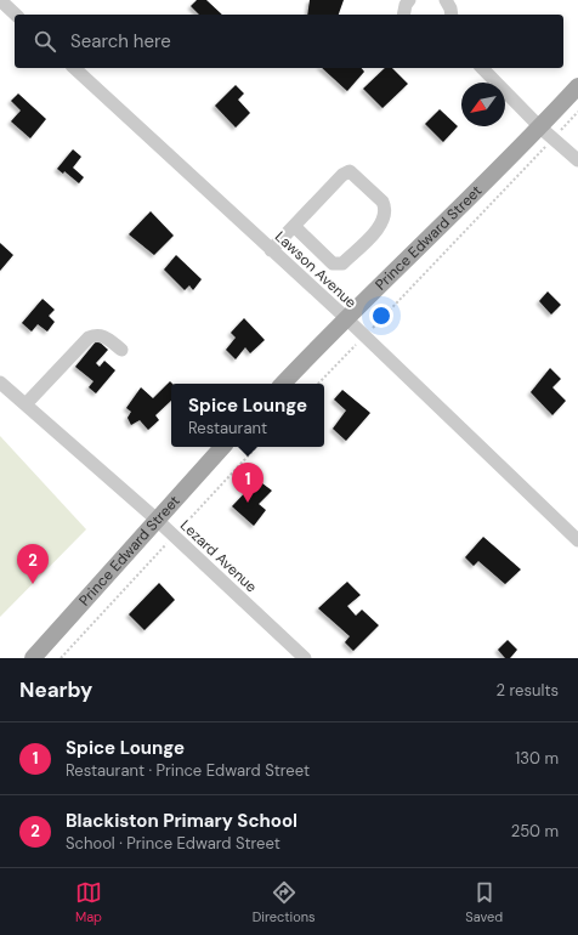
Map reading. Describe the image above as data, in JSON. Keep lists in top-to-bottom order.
{
  "streets": {
    "main road": ["Prince Edward Street"],
    "street": ["Lawson Avenue", "Lezard Avenue"]
  },
  "crossings": [
    ["Prince Edward Street", "Lawson Avenue"],
    ["Prince Edward Street", "Lezard Avenue"]
  ],
  "north": "bottom left",
  "page": {
    "search": "Search here",
    "popup": ["Spice Lounge", "Restaurant"],
    "pins": ["1", "2"],
    "heading": ["Nearby", "2 results"],
    "list": [
      {
        "mark": "1",
        "name": "Spice Lounge",
        "note": "Restaurant · Prince Edward Street",
        "value": "130 m"
      },
      {
        "mark": "2",
        "name": "Blackiston Primary School",
        "note": "School · Prince Edward Street",
        "value": "250 m"
      }
    ],
    "nav": ["Map", "Directions", "Saved"]
  }
}
